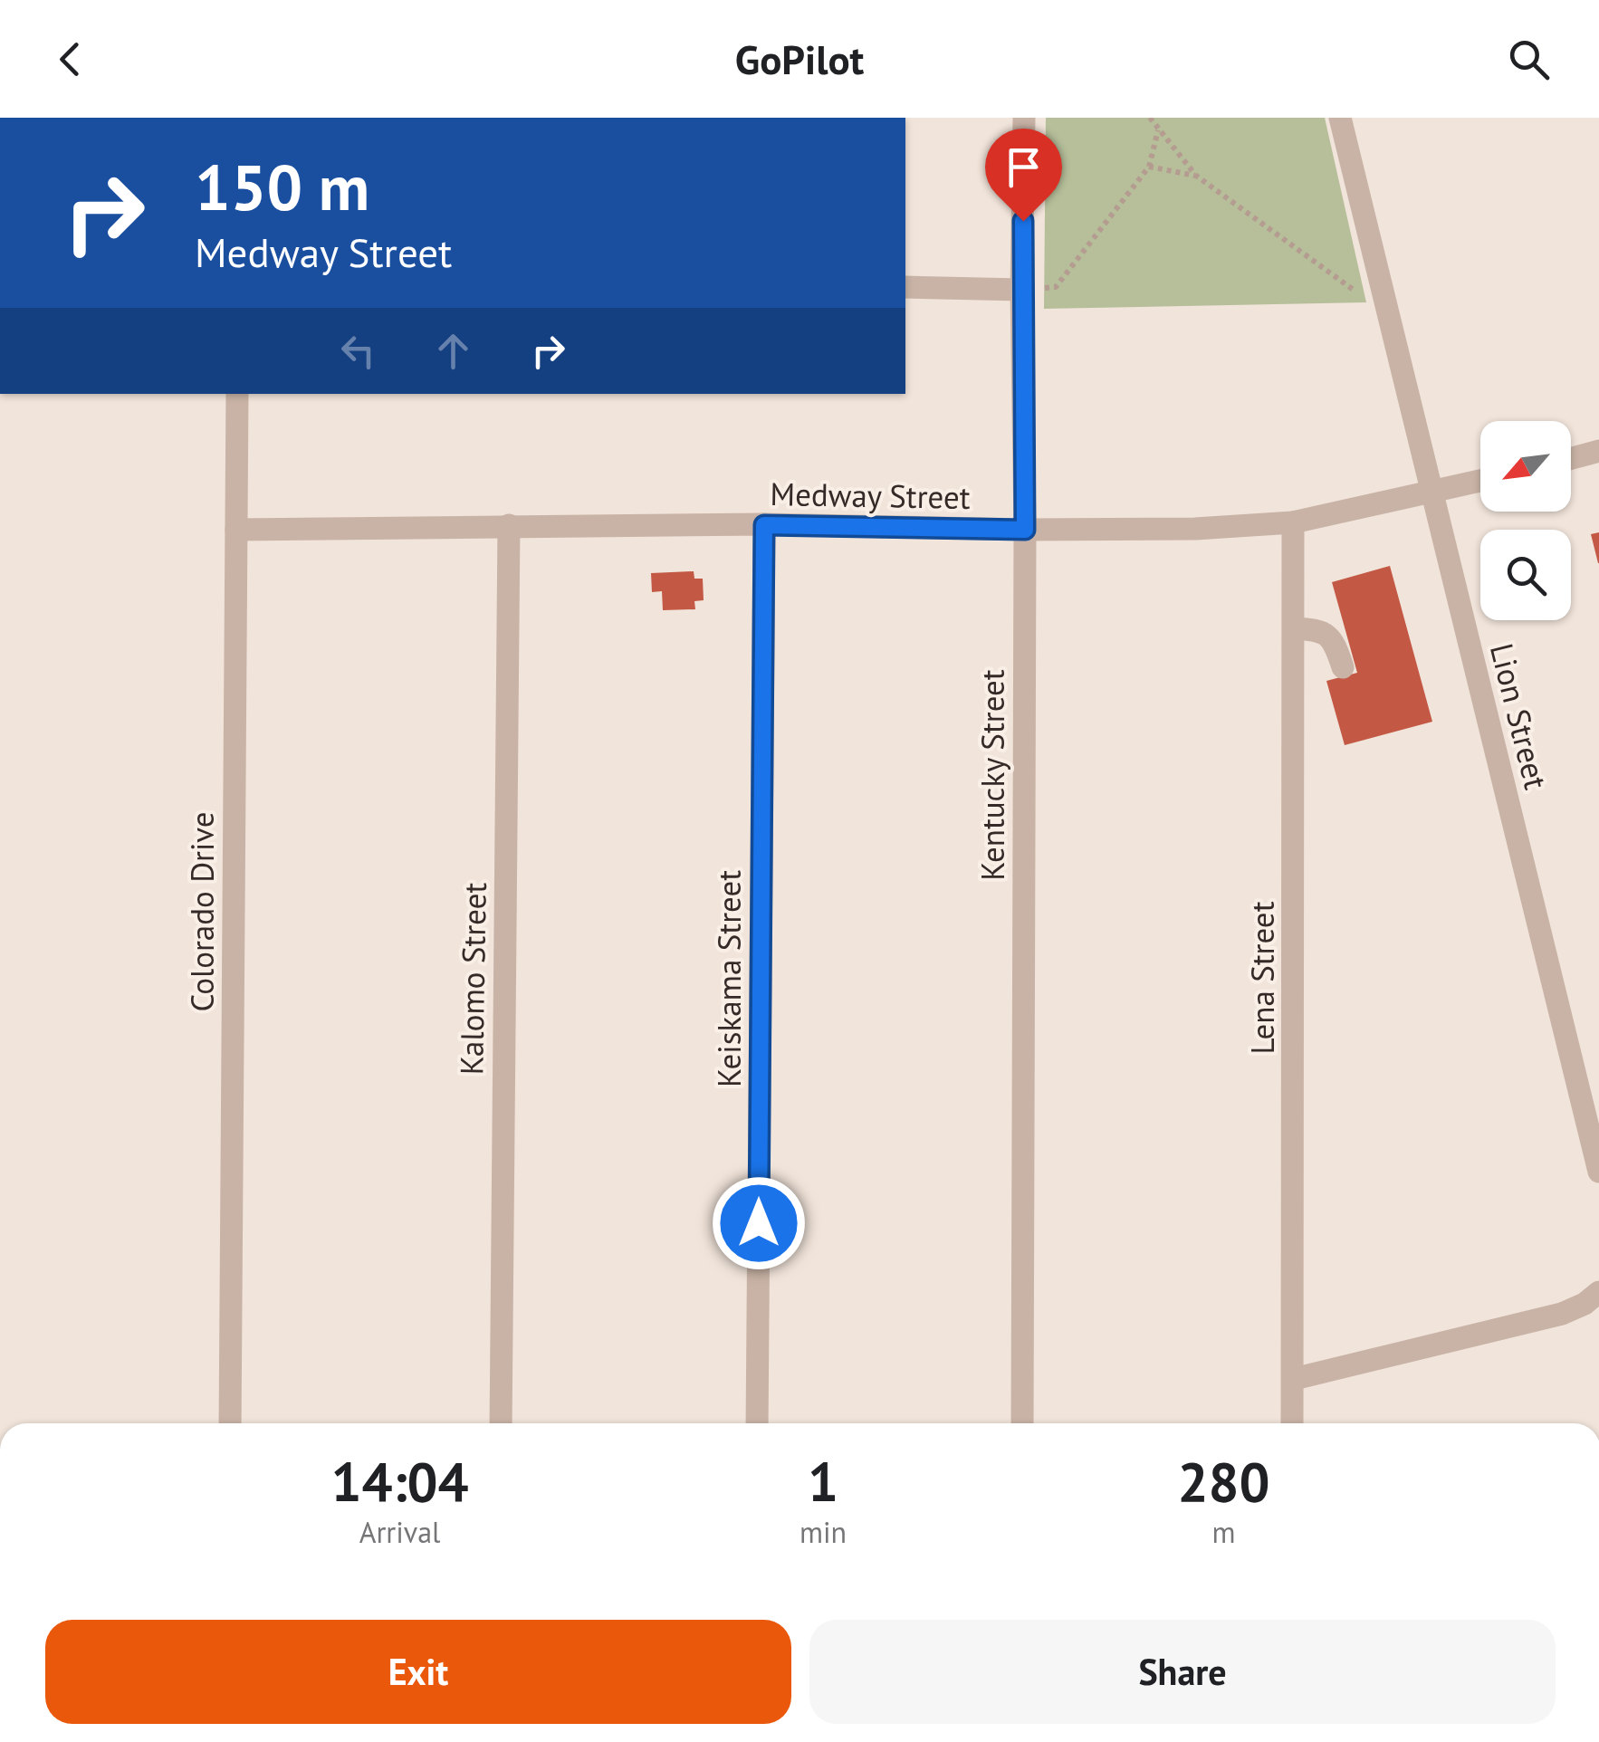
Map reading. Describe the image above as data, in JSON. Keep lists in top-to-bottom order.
{
  "streets": {
    "street": [
      "Medway Street",
      "Lion Street",
      "Kentucky Street",
      "Colorado Drive",
      "Lena Street",
      "Kalomo Street",
      "Keiskama Street"
    ]
  },
  "crossings": [
    ["Medway Street", "Lion Street"],
    ["Medway Street", "Kentucky Street"],
    ["Medway Street", "Colorado Drive"],
    ["Medway Street", "Lena Street"],
    ["Medway Street", "Kalomo Street"],
    ["Medway Street", "Keiskama Street"]
  ],
  "north": "bottom left",
  "page": {
    "header": "GoPilot",
    "turn": ["150 m", "Medway Street"],
    "eta": [
      "14:04",
      "Arrival",
      "1",
      "min",
      "280",
      "m"
    ],
    "buttons": ["Exit", "Share"]
  }
}
